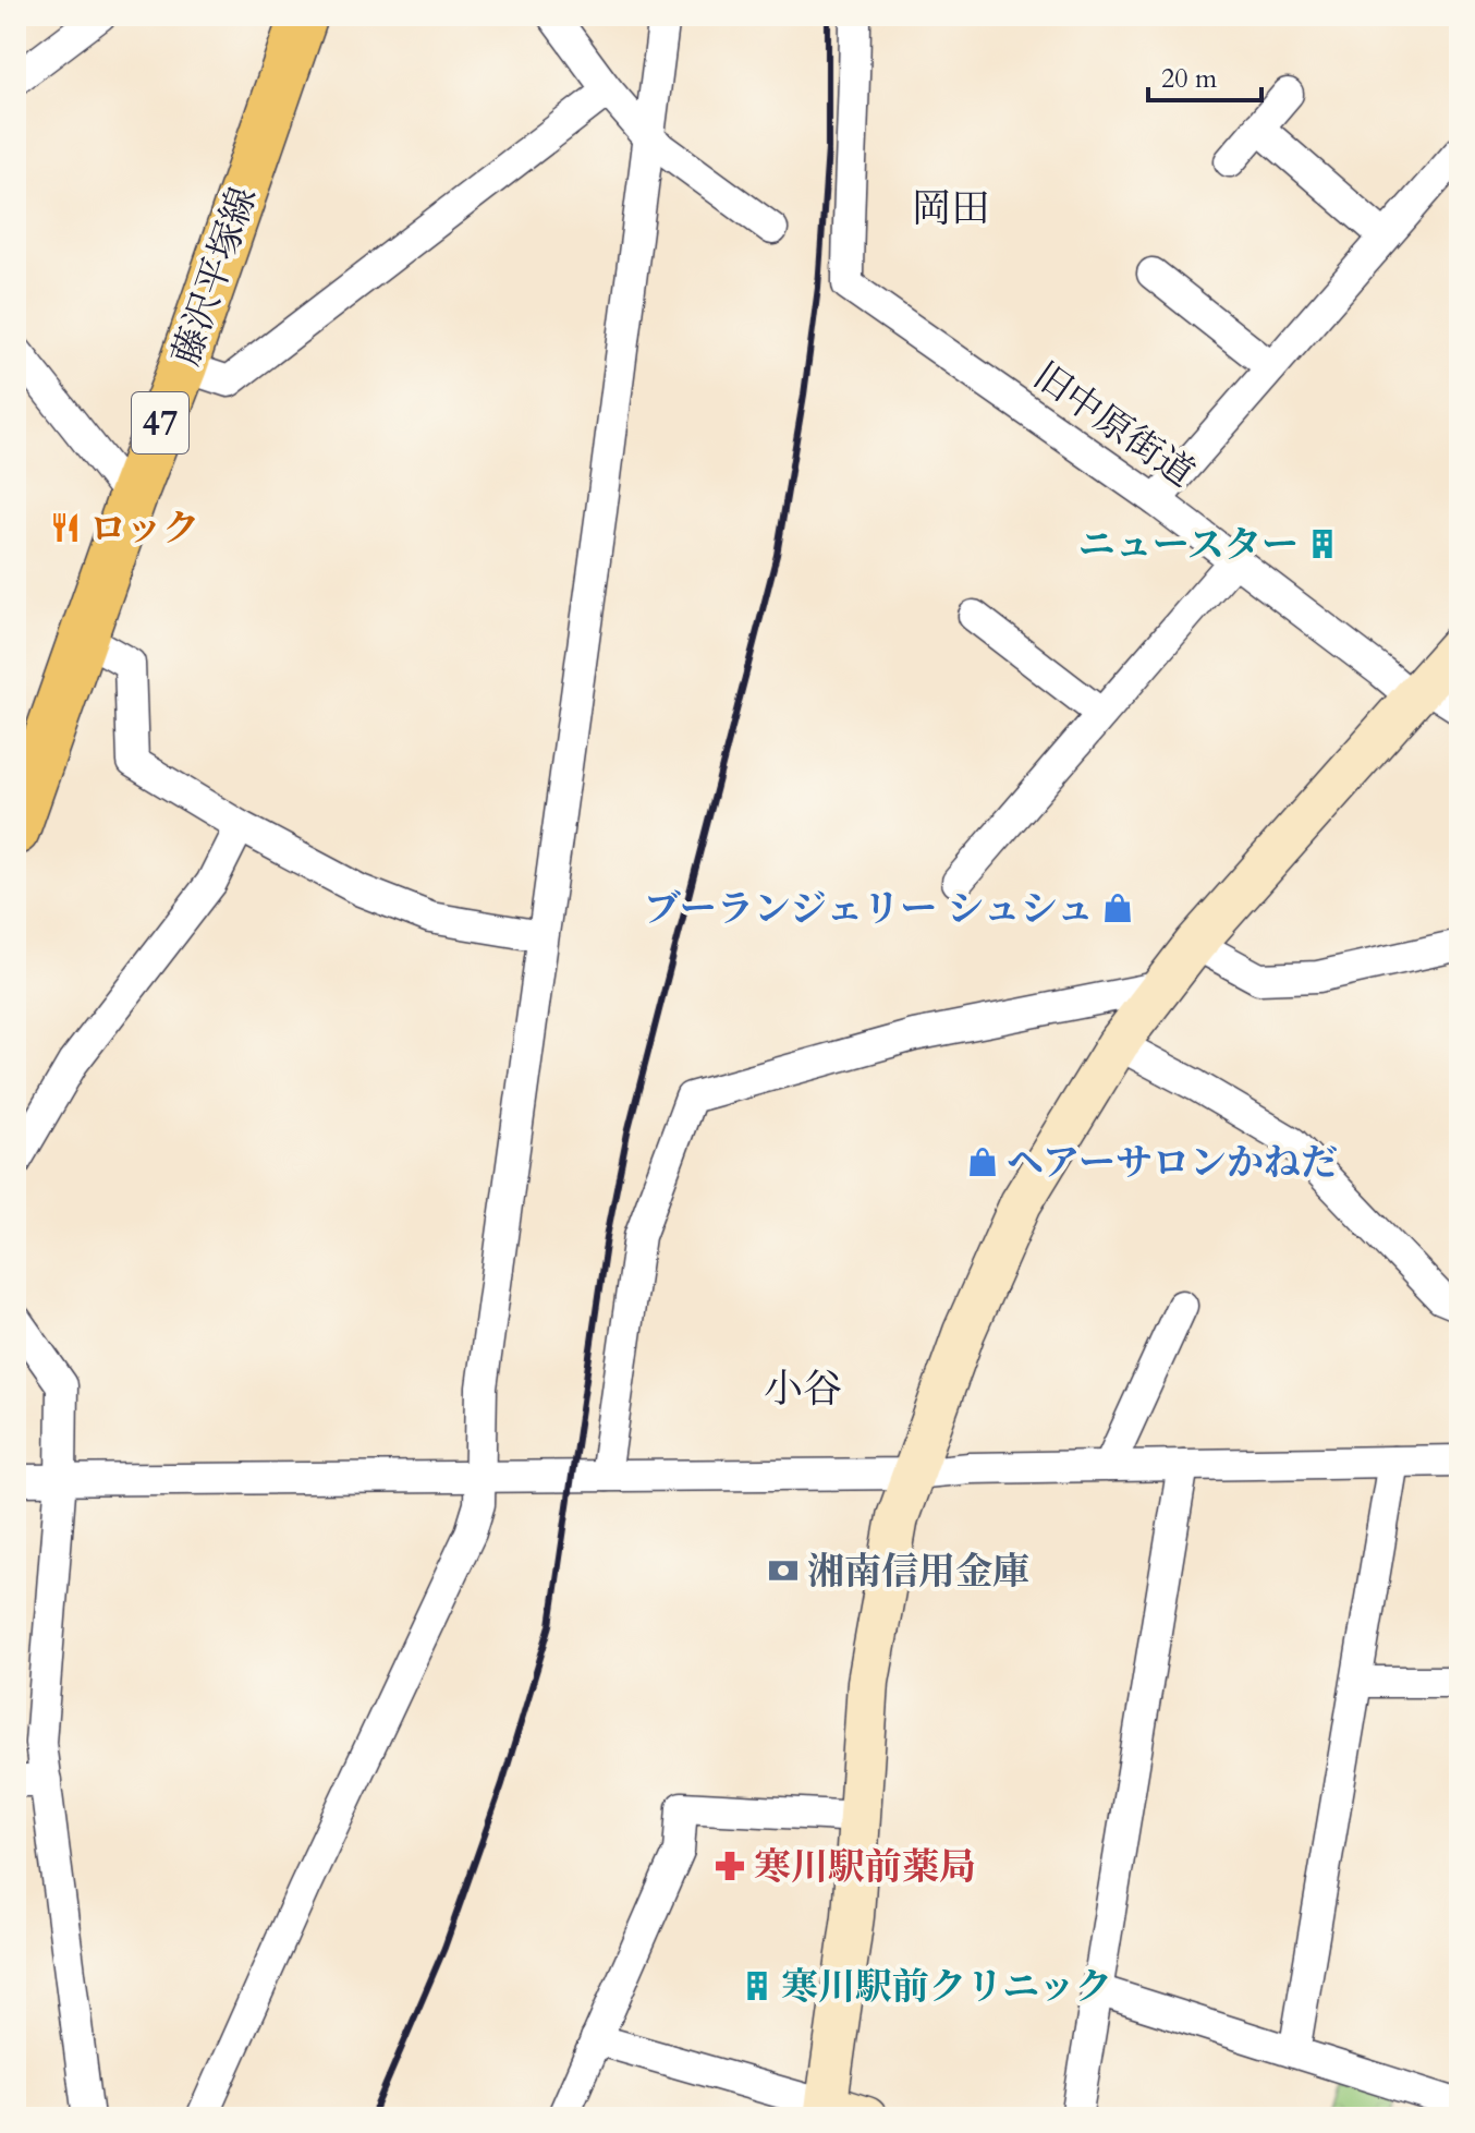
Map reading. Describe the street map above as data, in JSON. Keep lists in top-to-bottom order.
{
  "streets": {
    "main road": ["藤沢平塚線", "47"],
    "street": ["旧中原街道"]
  },
  "districts": ["岡田", "小谷"],
  "places": {
    "restaurant": ["ロック"],
    "building": ["ニュースター", "寒川駅前クリニック"],
    "shop": ["ブーランジェリー シュシュ", "ヘアーサロンかねだ"],
    "bank": ["湘南信用金庫"],
    "pharmacy": ["寒川駅前薬局"]
  },
  "scale_bar": "20 m"
}
